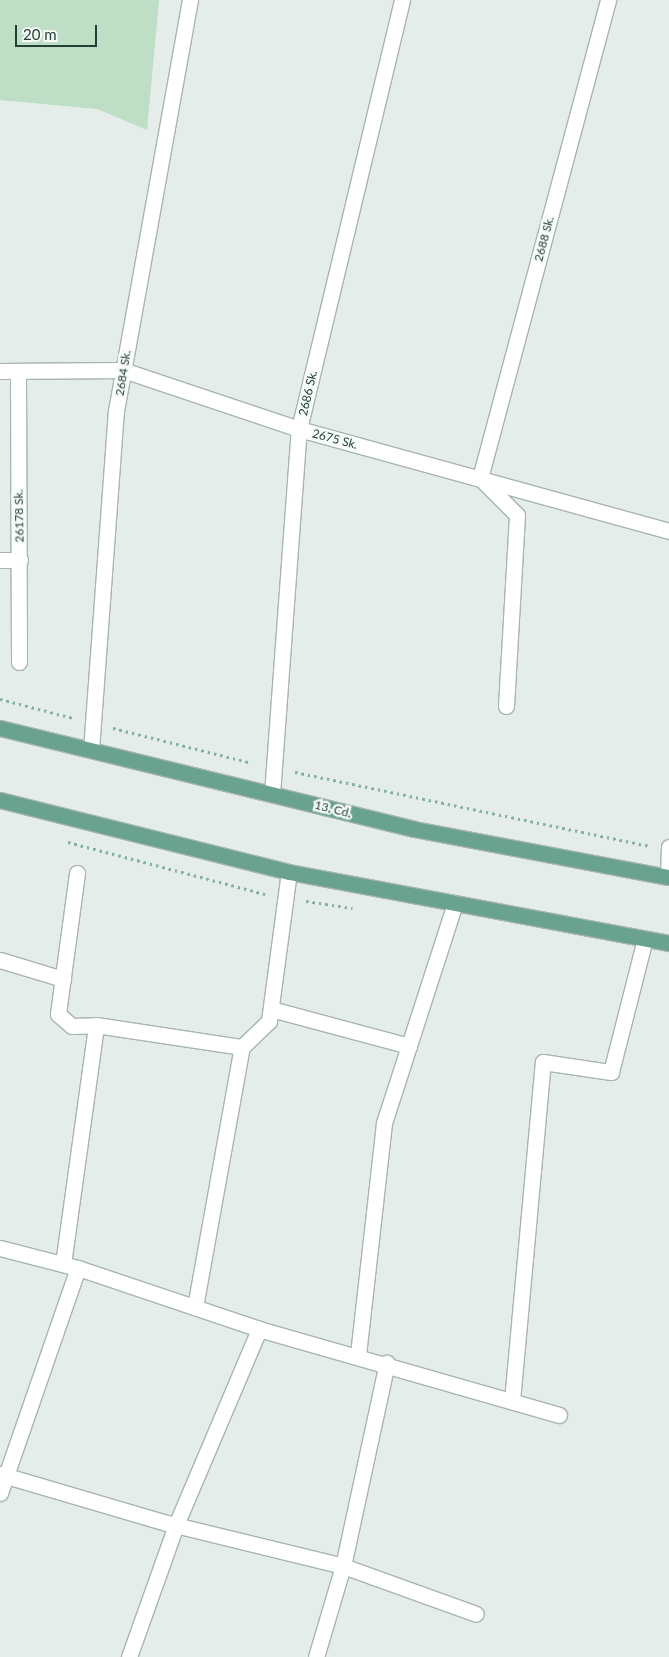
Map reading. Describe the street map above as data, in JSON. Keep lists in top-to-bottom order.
{
  "streets": {
    "main road": ["13. Cd."],
    "street": [
      "2688 Sk.",
      "2684 Sk.",
      "2686 Sk.",
      "2675 Sk.",
      "26178 Sk."
    ]
  },
  "crossings": [
    ["2688 Sk.", "2675 Sk."],
    ["2684 Sk.", "2675 Sk."],
    ["2684 Sk.", "13. Cd."],
    ["2686 Sk.", "2675 Sk."],
    ["2686 Sk.", "13. Cd."],
    ["2675 Sk.", "26178 Sk."]
  ],
  "scale_bar": "20 m"
}
